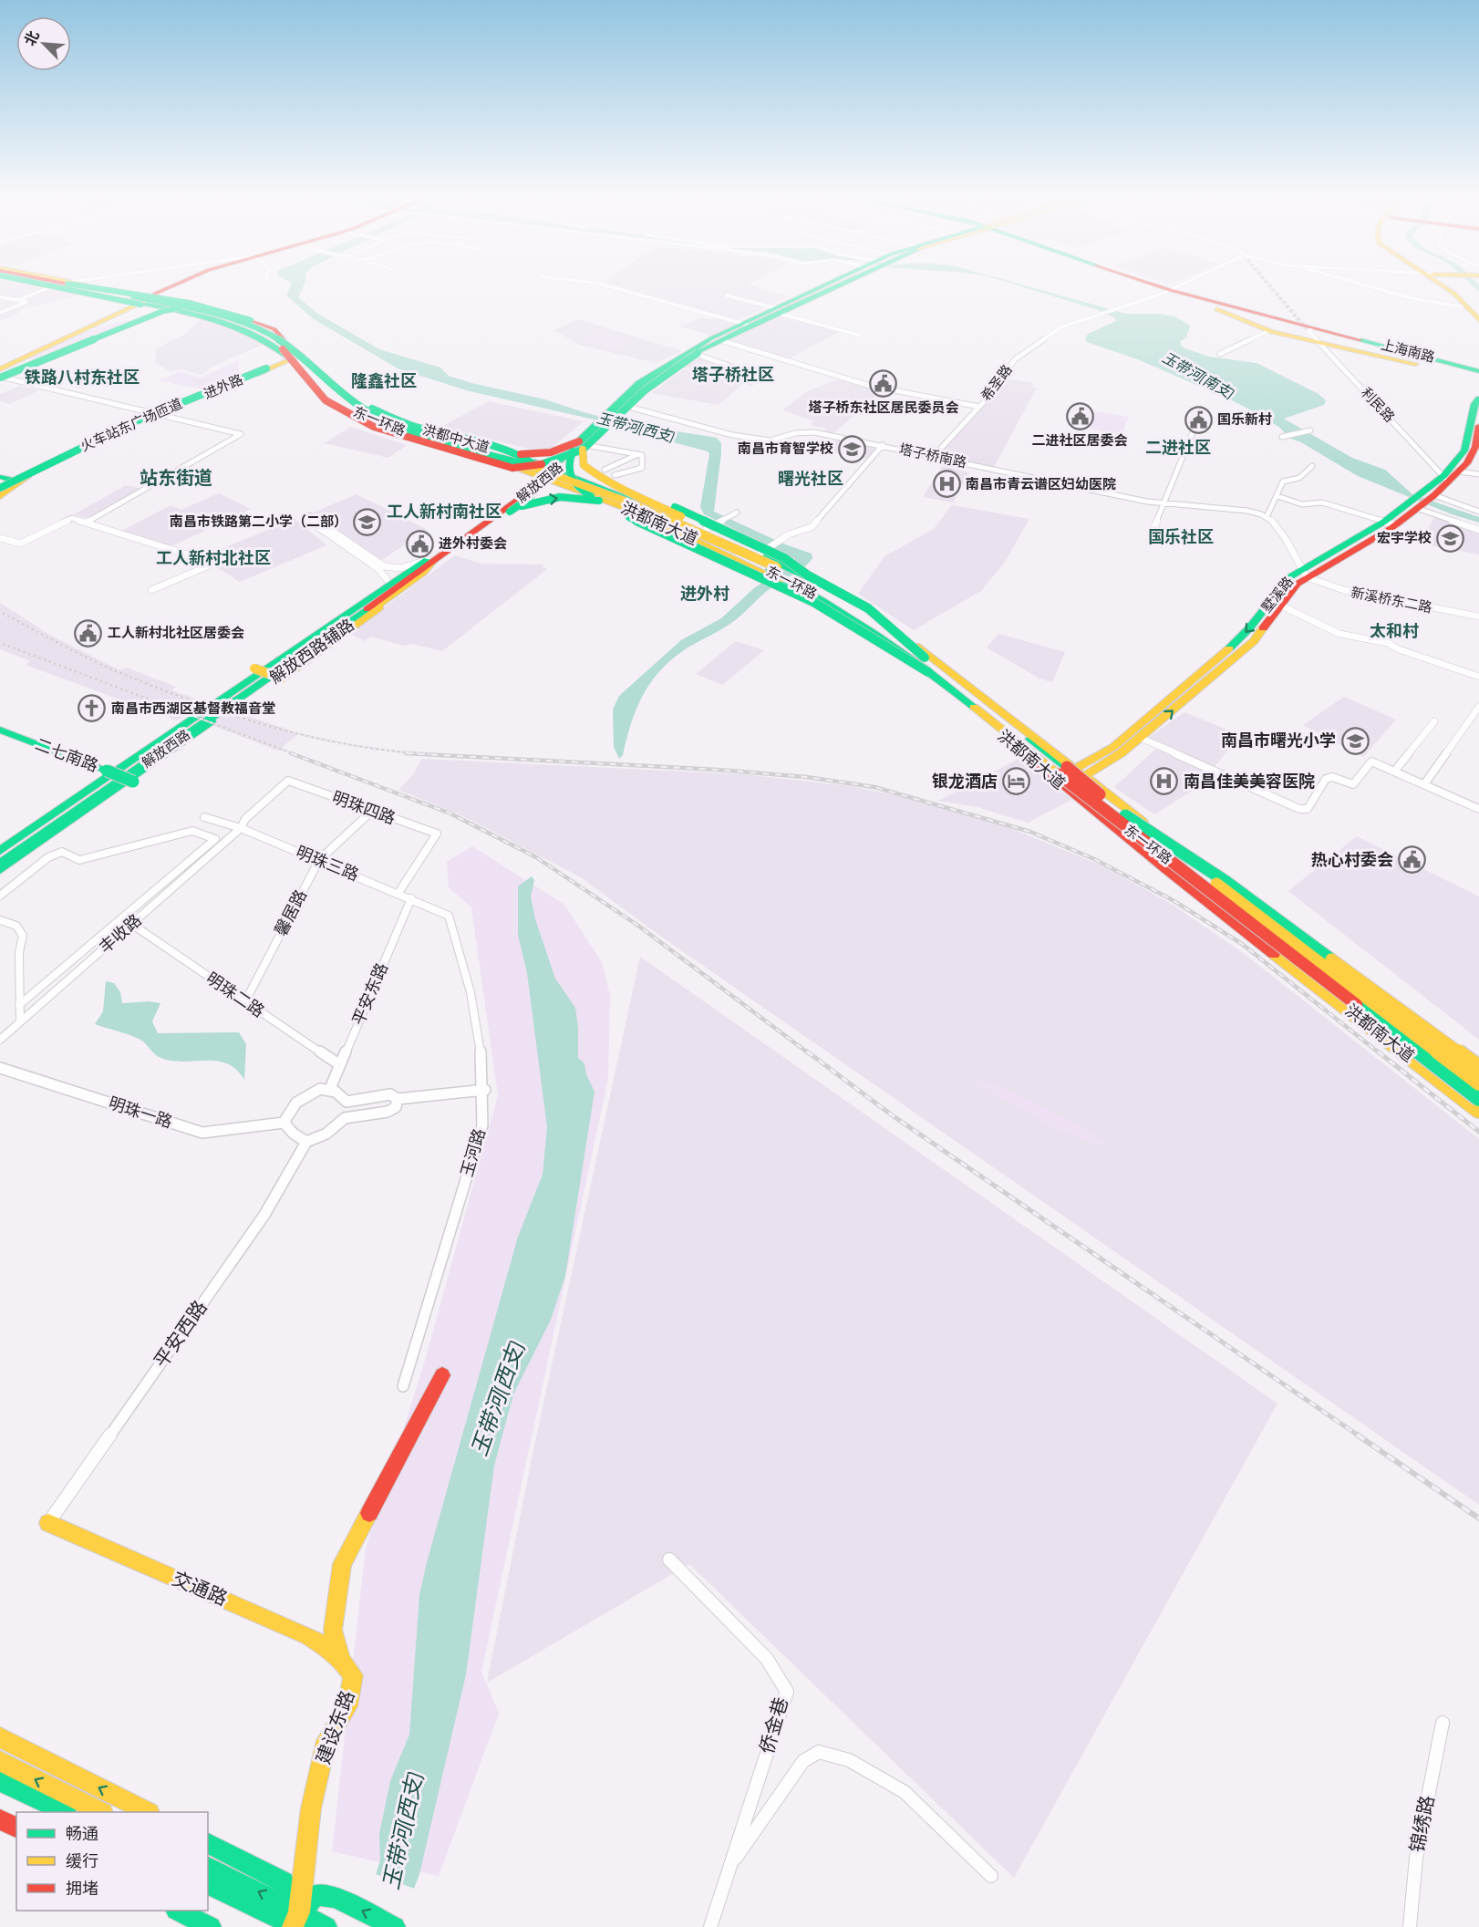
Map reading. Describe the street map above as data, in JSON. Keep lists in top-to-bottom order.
{
  "streets": {
    "main road": [
      "上海南路",
      "进外路",
      "东一环路",
      "火车站东广场匝道",
      "洪都中大道",
      "解放西路",
      "洪都南大道",
      "墅溪路",
      "解放西路辅路",
      "二七南路",
      "交通路",
      "建设东路"
    ],
    "street": [
      "希圣路",
      "利民路",
      "塔子桥南路",
      "新溪桥东二路",
      "明珠四路",
      "明珠三路",
      "馨居路",
      "丰收路",
      "平安东路",
      "明珠二路",
      "明珠一路",
      "玉河路",
      "平安西路",
      "侨金巷",
      "锦绣路"
    ]
  },
  "crossings": [
    ["上海南路", "希圣路"],
    ["上海南路", "利民路"],
    ["希圣路", "塔子桥南路"],
    ["进外路", "东一环路"],
    ["进外路", "火车站东广场匝道"],
    ["进外路", "洪都中大道"],
    ["利民路", "墅溪路"],
    ["东一环路", "洪都中大道"],
    ["洪都中大道", "解放西路"],
    ["洪都中大道", "洪都南大道"],
    ["塔子桥南路", "解放西路"],
    ["解放西路", "洪都南大道"],
    ["解放西路", "解放西路辅路"],
    ["洪都南大道", "墅溪路"],
    ["墅溪路", "新溪桥东二路"],
    ["明珠四路", "明珠三路"],
    ["明珠四路", "馨居路"],
    ["明珠四路", "丰收路"],
    ["明珠三路", "馨居路"],
    ["明珠三路", "丰收路"],
    ["明珠三路", "平安东路"],
    ["明珠三路", "玉河路"],
    ["馨居路", "明珠二路"],
    ["丰收路", "明珠二路"],
    ["平安东路", "明珠二路"],
    ["平安西路", "交通路"],
    ["交通路", "建设东路"]
  ],
  "districts": [
    "塔子桥社区",
    "铁路八村东社区",
    "隆鑫社区",
    "二进社区",
    "站东街道",
    "曙光社区",
    "工人新村南社区",
    "国乐社区",
    "工人新村北社区",
    "进外村",
    "太和村"
  ],
  "water": ["玉带河(南支)", "玉带河(西支)"],
  "places": {
    "public building": [
      "塔子桥东社区居民委员会",
      "二进社区居委会",
      "国乐新村",
      "进外村委会",
      "工人新村北社区居委会",
      "热心村委会"
    ],
    "school or university": [
      "南昌市育智学校",
      "南昌市铁路第二小学（二部）",
      "宏宇学校",
      "南昌市曙光小学"
    ],
    "hospital": ["南昌市青云谱区妇幼医院", "南昌佳美美容医院"],
    "church": ["南昌市西湖区基督教福音堂"],
    "hotel": ["银龙酒店"]
  },
  "legend": ["畅通", "缓行", "拥堵"],
  "north": "top left"
}
